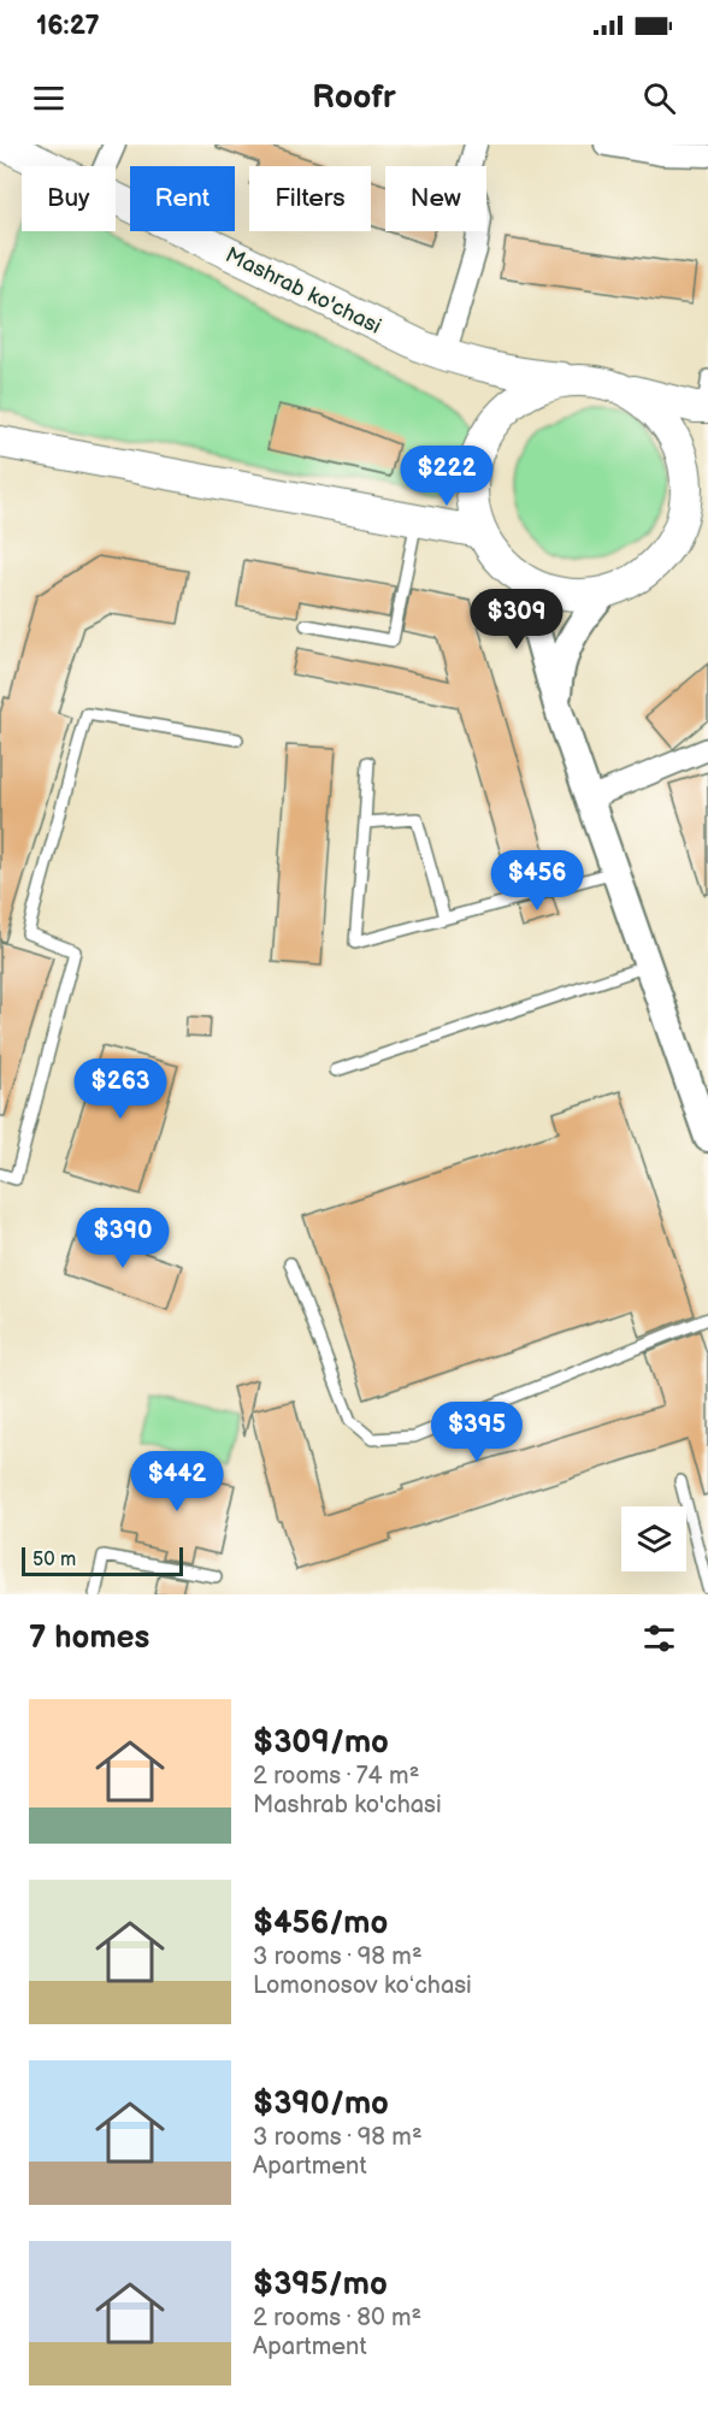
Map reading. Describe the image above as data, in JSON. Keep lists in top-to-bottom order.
{
  "streets": {
    "main road": ["Mashrab ko'chasi"]
  },
  "scale_bar": "50 m",
  "page": {
    "status": "16:27",
    "header": "Roofr",
    "chip": [
      "Buy",
      "Rent",
      "Filters",
      "New"
    ],
    "price": [
      "$222",
      "$309",
      "$456",
      "$263",
      "$390",
      "$395",
      "$442"
    ],
    "scale": "50 m",
    "heading": "7 homes",
    "list": [
      {
        "name": "$309/mo",
        "note": "2 rooms · 74 m² · Mashrab ko'chasi"
      },
      {
        "name": "$456/mo",
        "note": "3 rooms · 98 m² · Lomonosov koʻchasi"
      },
      {
        "name": "$390/mo",
        "note": "3 rooms · 98 m² · Apartment"
      },
      {
        "name": "$395/mo",
        "note": "2 rooms · 80 m² · Apartment"
      }
    ]
  }
}
